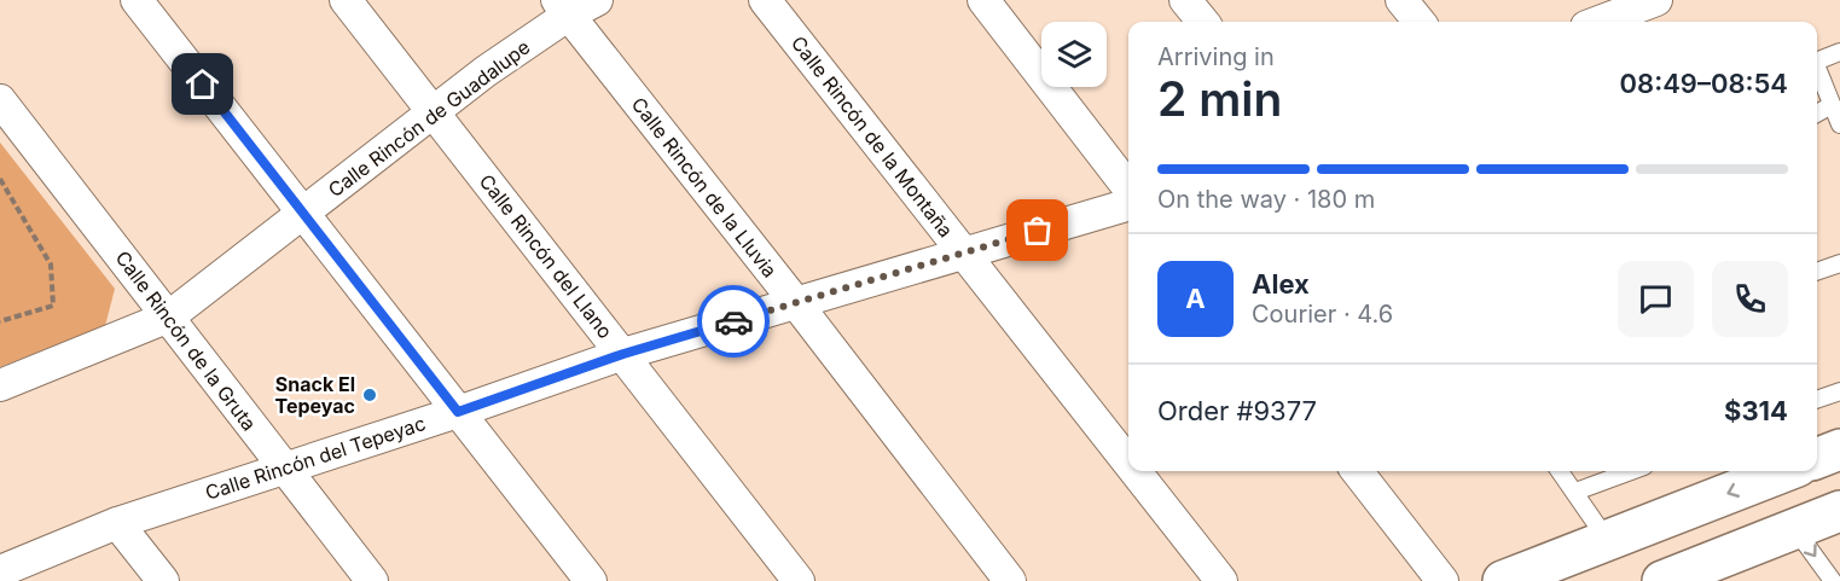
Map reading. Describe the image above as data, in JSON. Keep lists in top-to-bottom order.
{
  "streets": {
    "street": [
      "Calle Rincón de Guadalupe",
      "Calle Rincón de la Montaña",
      "Calle Rincón de la Lluvia",
      "Calle Rincón del Llano",
      "Calle Rincón de la Gruta",
      "Calle Rincón del Tepeyac"
    ]
  },
  "crossings": [
    ["Calle Rincón de Guadalupe", "Calle Rincón de la Lluvia"],
    ["Calle Rincón de Guadalupe", "Calle Rincón del Llano"],
    ["Calle Rincón de Guadalupe", "Calle Rincón de la Gruta"],
    ["Calle Rincón de la Montaña", "Calle Rincón del Tepeyac"],
    ["Calle Rincón de la Lluvia", "Calle Rincón del Tepeyac"],
    ["Calle Rincón del Llano", "Calle Rincón del Tepeyac"],
    ["Calle Rincón de la Gruta", "Calle Rincón del Tepeyac"]
  ],
  "places": ["Snack El Tepeyac"],
  "page": {
    "heading": ["2 min", "Arriving in", "08:49–08:54"],
    "panel": [
      "Alex",
      "Courier · 4.6",
      "Order #9377",
      "$314"
    ],
    "bar": "On the way · 180 m",
    "round": "A"
  }
}
